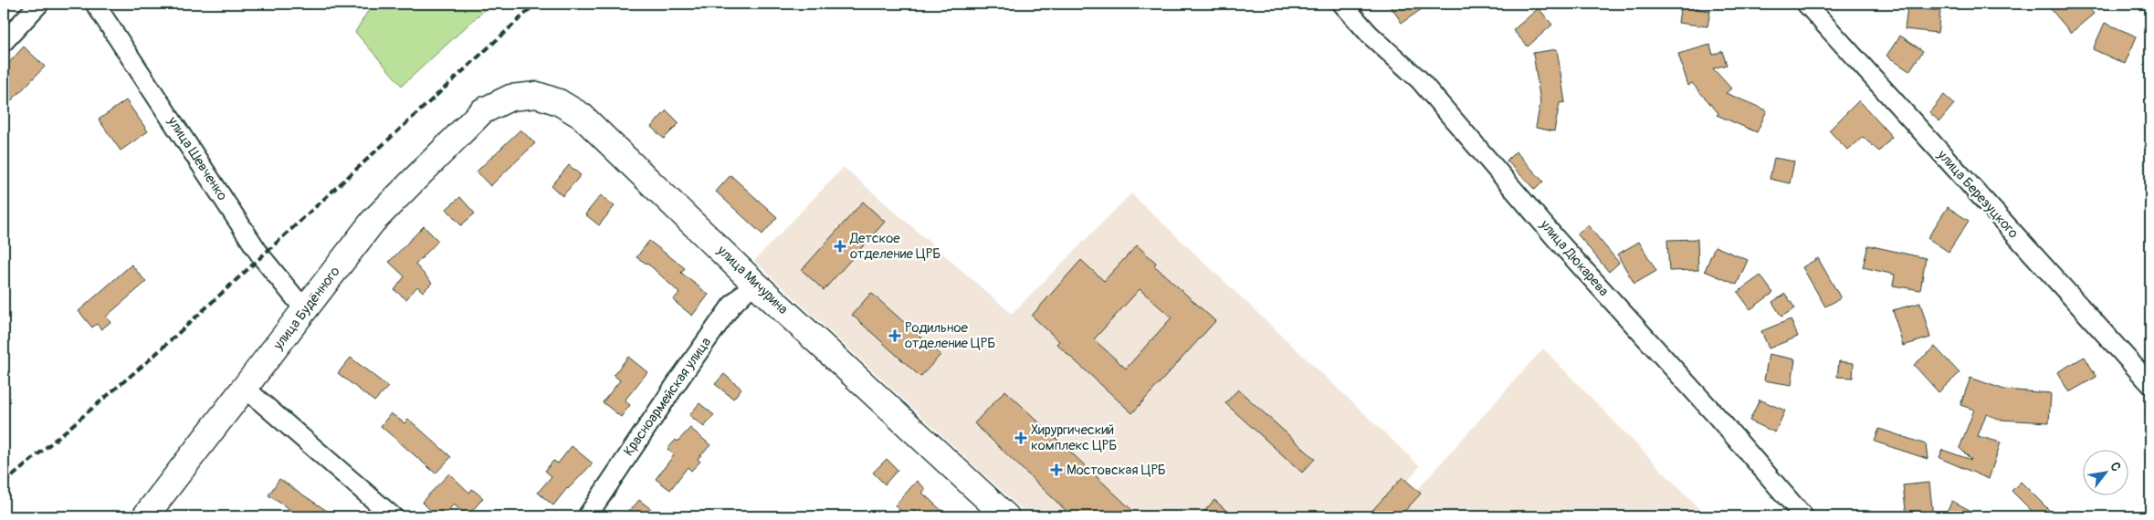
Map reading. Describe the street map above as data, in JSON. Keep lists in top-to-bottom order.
{
  "streets": {
    "street": [
      "улица Шевченко",
      "улица Березуцкого",
      "улица Дюкарева",
      "улица Мичурина",
      "улица Будённого",
      "Красноармейская улица"
    ]
  },
  "crossings": [
    ["улица Шевченко", "улица Будённого"],
    ["улица Мичурина", "улица Будённого"],
    ["улица Мичурина", "Красноармейская улица"]
  ],
  "places": {
    "health": [
      "Детское отделение ЦРБ",
      "Родильное отделение ЦРБ",
      "Хирургический комплекс ЦРБ",
      "Мостовская ЦРБ"
    ]
  },
  "north": "top right"
}
